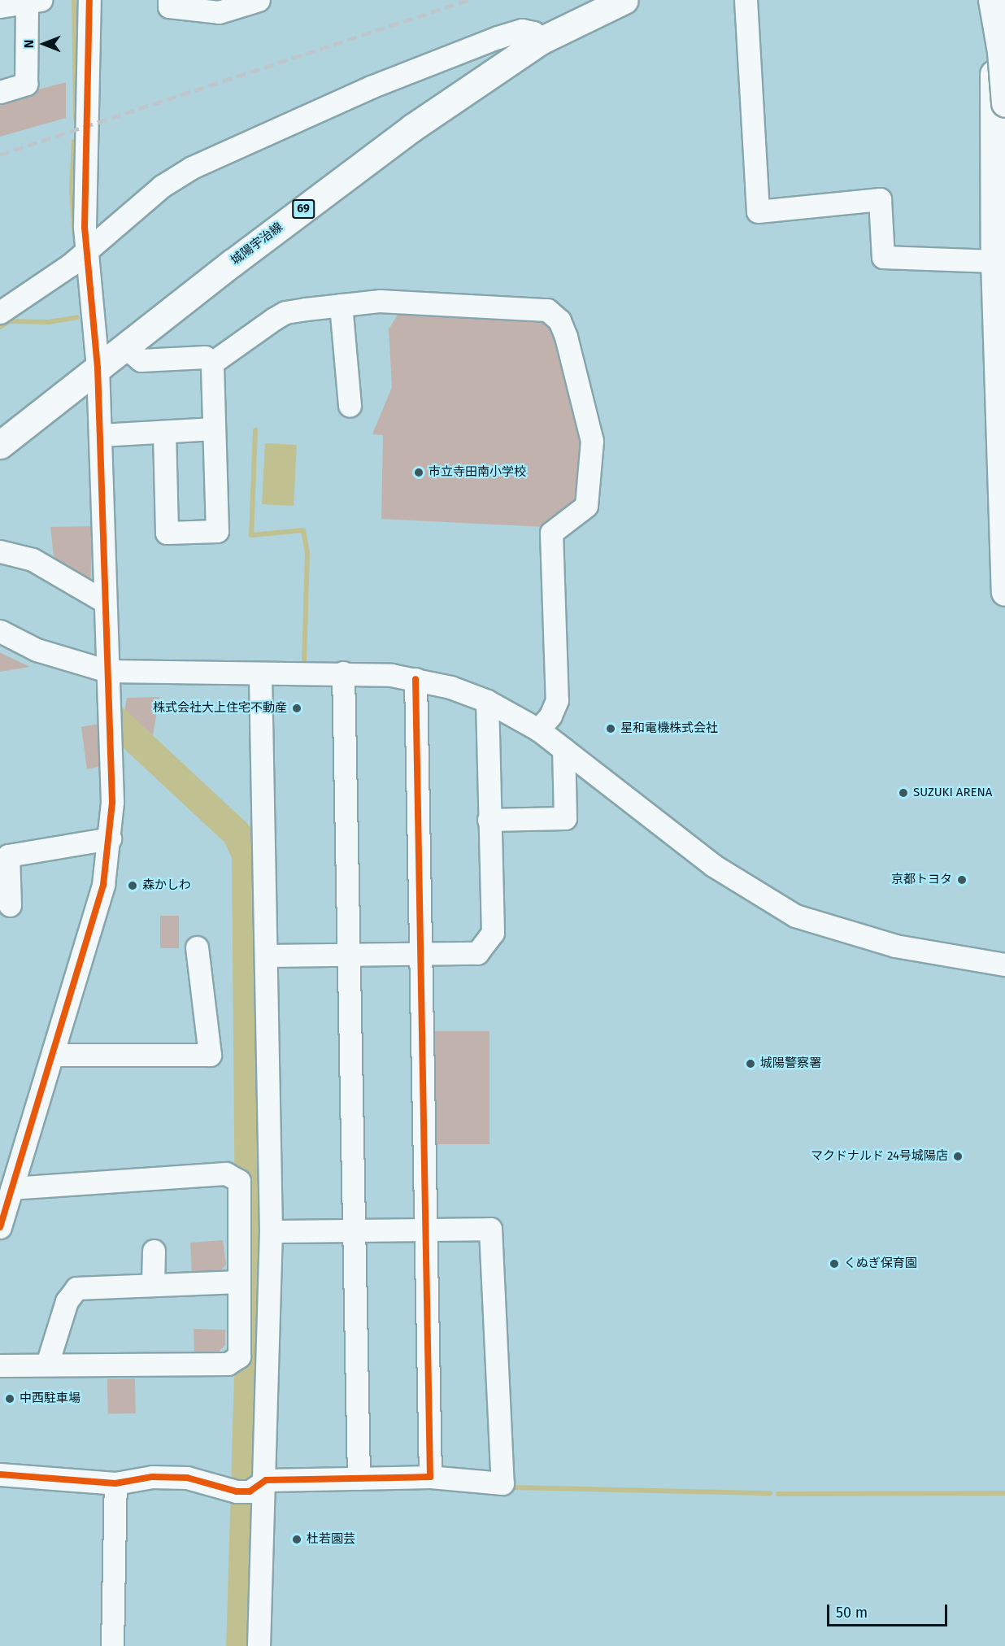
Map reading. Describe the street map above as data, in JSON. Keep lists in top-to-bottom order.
{
  "streets": {
    "main road": ["69", "城陽宇治線"]
  },
  "places": [
    "市立寺田南小学校",
    "株式会社大上住宅不動産",
    "星和電機株式会社",
    "SUZUKI ARENA",
    "京都トヨタ",
    "森かしわ",
    "城陽警察署",
    "マクドナルド 24号城陽店",
    "くぬぎ保育園",
    "中西駐車場",
    "杜若園芸"
  ],
  "scale_bar": "50 m",
  "north": "left"
}
